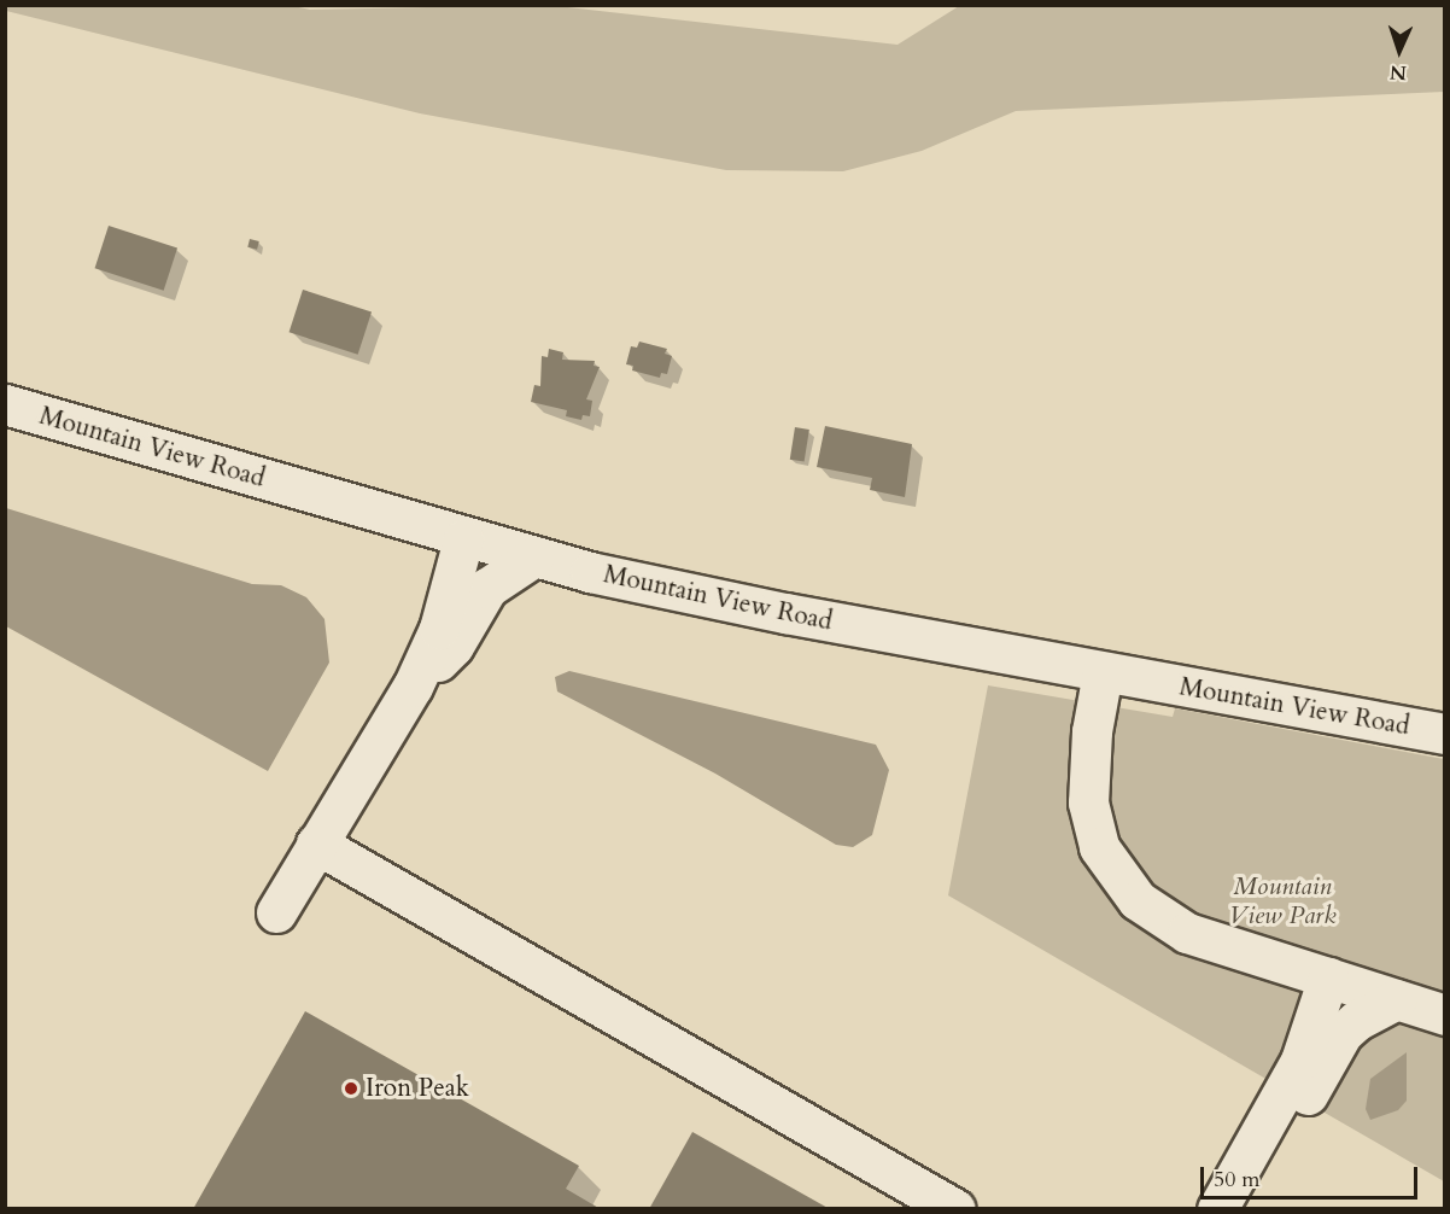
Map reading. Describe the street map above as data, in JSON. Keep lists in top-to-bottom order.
{
  "streets": {
    "street": ["Mountain View Road"]
  },
  "parks": ["Mountain View Park"],
  "places": ["Iron Peak"],
  "scale_bar": "50 m",
  "north": "bottom"
}
